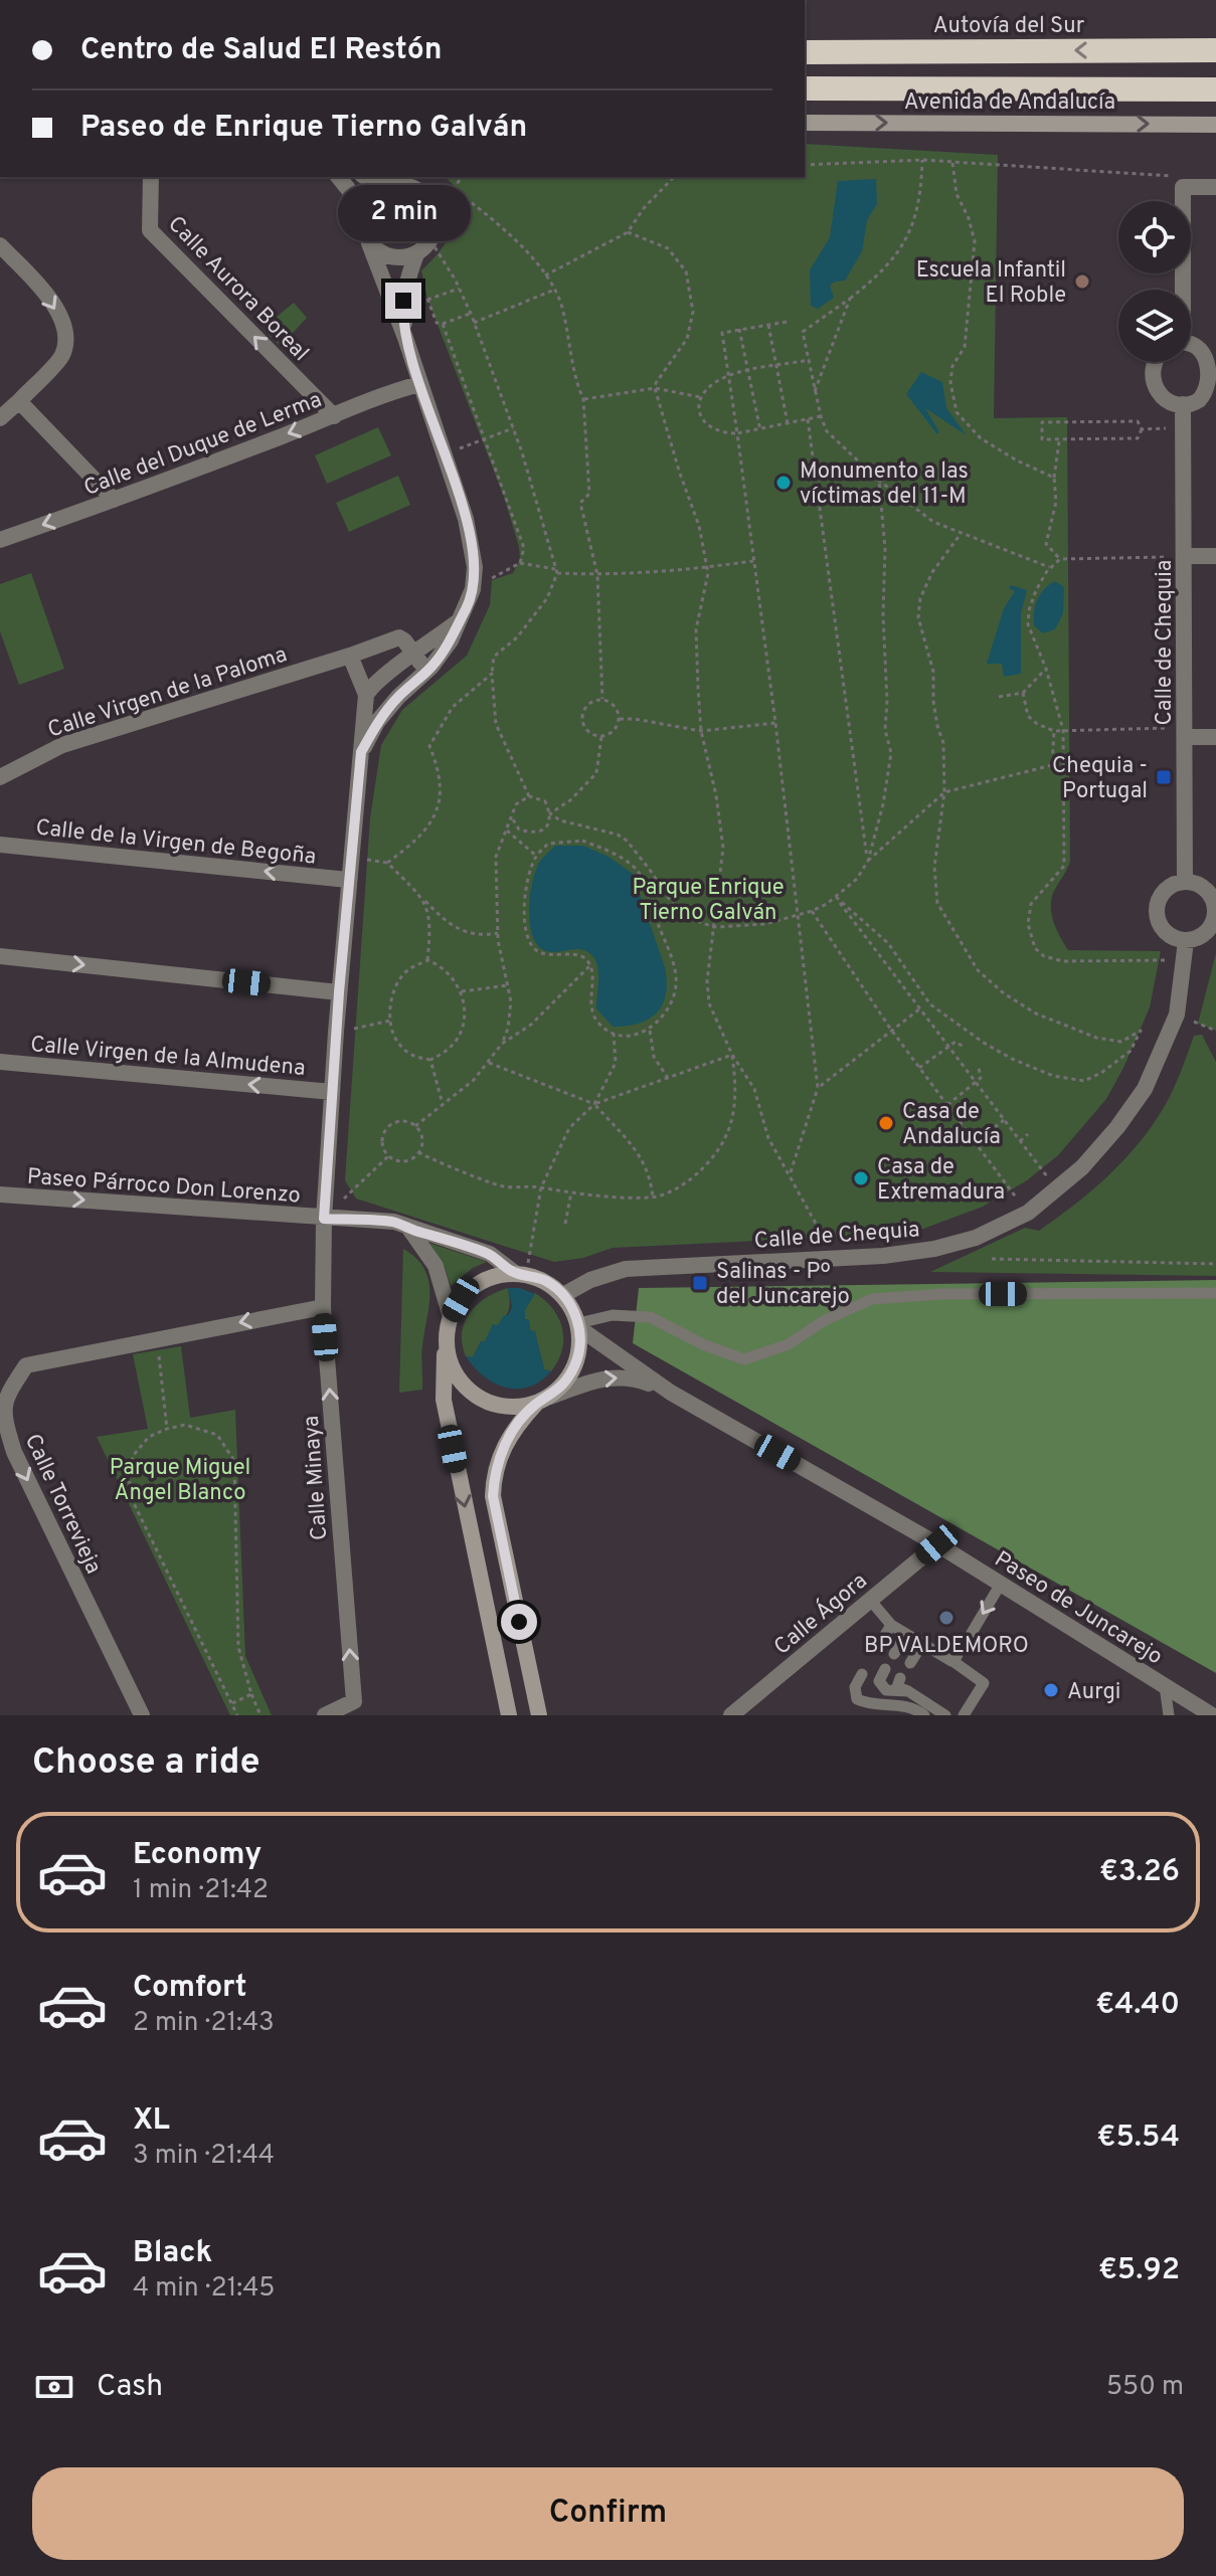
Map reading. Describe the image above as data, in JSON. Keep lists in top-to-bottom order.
{
  "streets": {
    "highway": ["Autovía del Sur"],
    "street": [
      "Avenida de Andalucía",
      "Calle Aurora Boreal",
      "Calle del Duque de Lerma",
      "Calle de Chequia",
      "Calle Virgen de la Paloma",
      "Calle de la Virgen de Begoña",
      "Calle Virgen de la Almudena",
      "Paseo Párroco Don Lorenzo",
      "Calle Minaya",
      "Calle Torrevieja",
      "Paseo de Juncarejo",
      "Calle Ágora"
    ]
  },
  "crossings": [
    ["Calle Aurora Boreal", "Calle del Duque de Lerma"],
    ["Calle de Chequia", "Paseo Párroco Don Lorenzo"],
    ["Calle de Chequia", "Paseo de Juncarejo"],
    ["Calle de la Virgen de Begoña", "Calle Minaya"],
    ["Calle Virgen de la Almudena", "Calle Minaya"],
    ["Paseo Párroco Don Lorenzo", "Calle Minaya"],
    ["Paseo Párroco Don Lorenzo", "Paseo de Juncarejo"],
    ["Calle Minaya", "Calle Torrevieja"],
    ["Paseo de Juncarejo", "Calle Ágora"]
  ],
  "one_way": ["Avenida de Andalucía", "Calle del Duque de Lerma", "Paseo Párroco Don Lorenzo"],
  "parks": ["Parque Enrique Tierno Galván", "Parque Miguel Ángel Blanco"],
  "places": {
    "other": [
      "Escuela Infantil El Roble",
      "Monumento a las víctimas del 11-M",
      "Casa de Andalucía",
      "Casa de Extremadura",
      "BP VALDEMORO",
      "Aurgi"
    ],
    "transit": ["Chequia - Portugal", "Salinas - Pº del Juncarejo"]
  },
  "page": {
    "banner": ["Centro de Salud El Restón", "Paseo de Enrique Tierno Galván"],
    "bubble": "2 min",
    "heading": "Choose a ride",
    "list": [
      {
        "name": "Economy",
        "note": "1 min · 21:42",
        "value": "€3.26"
      },
      {
        "name": "Comfort",
        "note": "2 min · 21:43",
        "value": "€4.40"
      },
      {
        "name": "XL",
        "note": "3 min · 21:44",
        "value": "€5.54"
      },
      {
        "name": "Black",
        "note": "4 min · 21:45",
        "value": "€5.92"
      }
    ],
    "pay": ["Cash", "550 m"],
    "buttons": "Confirm"
  }
}
